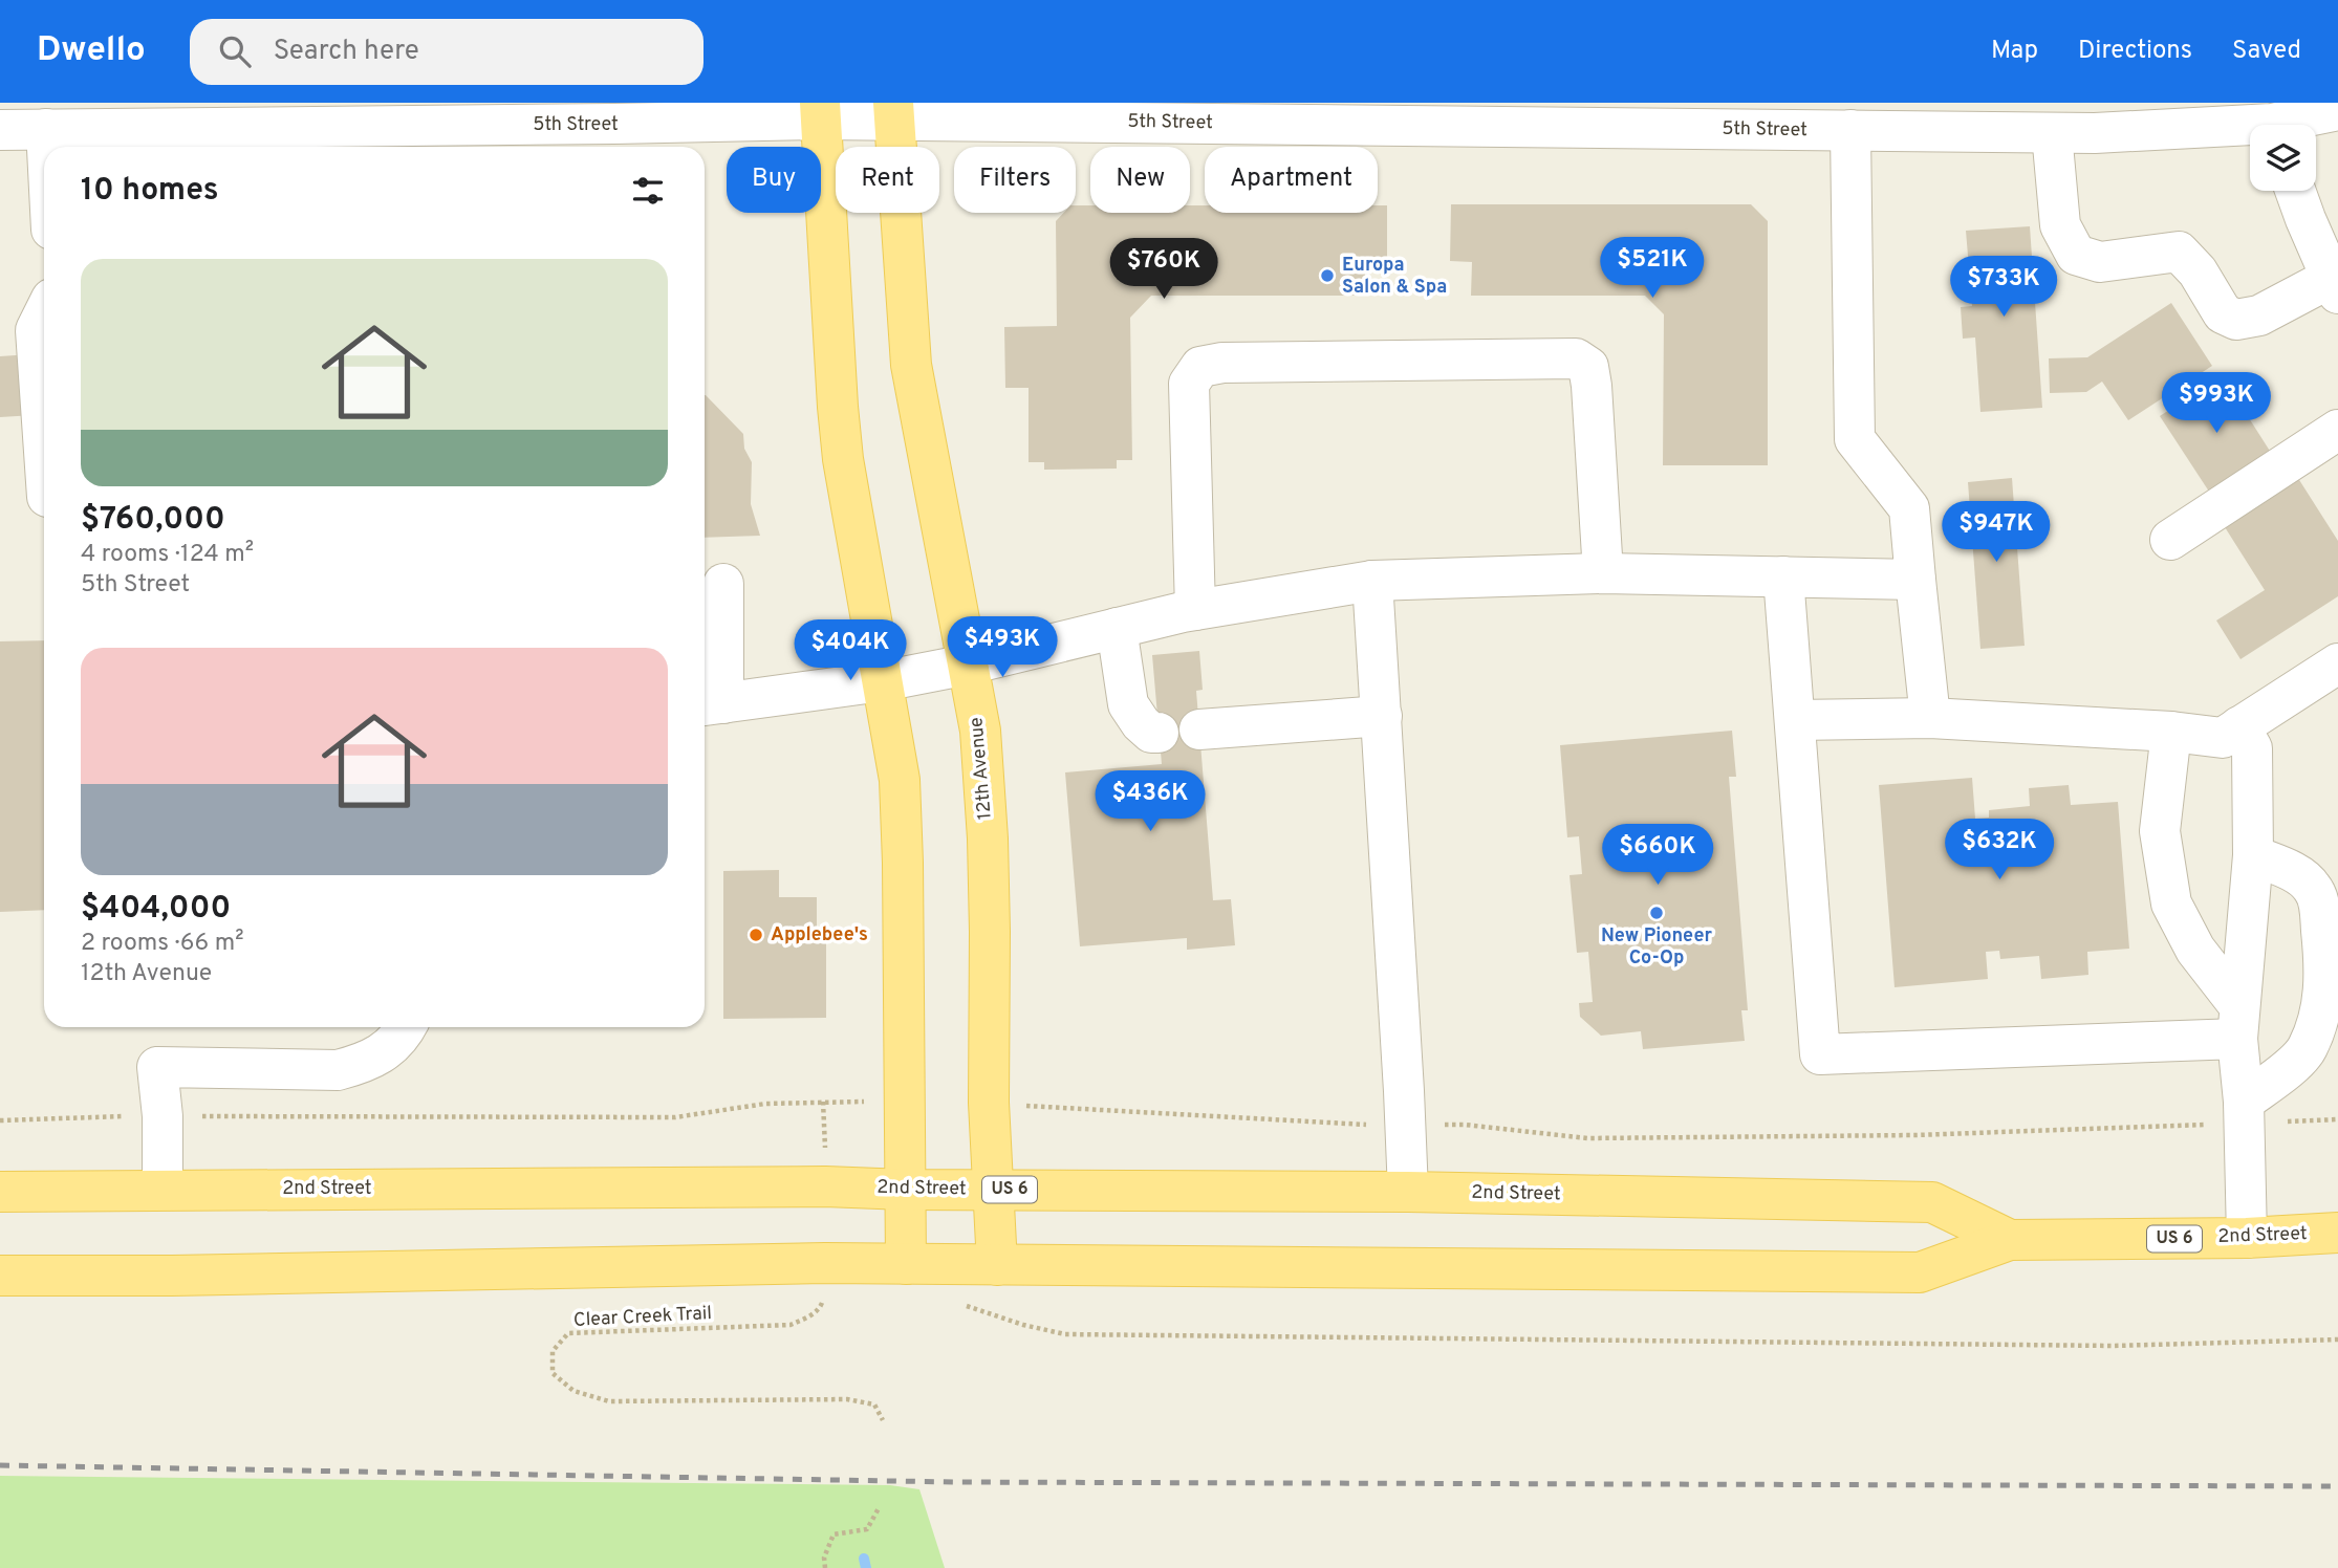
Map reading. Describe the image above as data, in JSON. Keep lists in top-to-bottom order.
{
  "streets": {
    "main road": ["12th Avenue", "2nd Street", "US 6"],
    "street": ["5th Street"],
    "path": ["Clear Creek Trail"]
  },
  "crossings": [
    ["5th Street", "12th Avenue"],
    ["12th Avenue", "2nd Street"]
  ],
  "places": ["Europa Salon & Spa", "New Pioneer Co-Op", "Applebee's"],
  "page": {
    "header": "Dwello",
    "search": "Search here",
    "nav": ["Map", "Directions", "Saved"],
    "chip": [
      "Buy",
      "Rent",
      "Filters",
      "New",
      "Apartment"
    ],
    "heading": "10 homes",
    "list": [
      {
        "name": "$760,000",
        "note": "4 rooms · 124 m² · 5th Street"
      },
      {
        "name": "$404,000",
        "note": "2 rooms · 66 m² · 12th Avenue"
      }
    ],
    "price": [
      "$521K",
      "$760K",
      "$733K",
      "$993K",
      "$947K",
      "$493K",
      "$404K",
      "$436K",
      "$632K",
      "$660K"
    ]
  }
}
